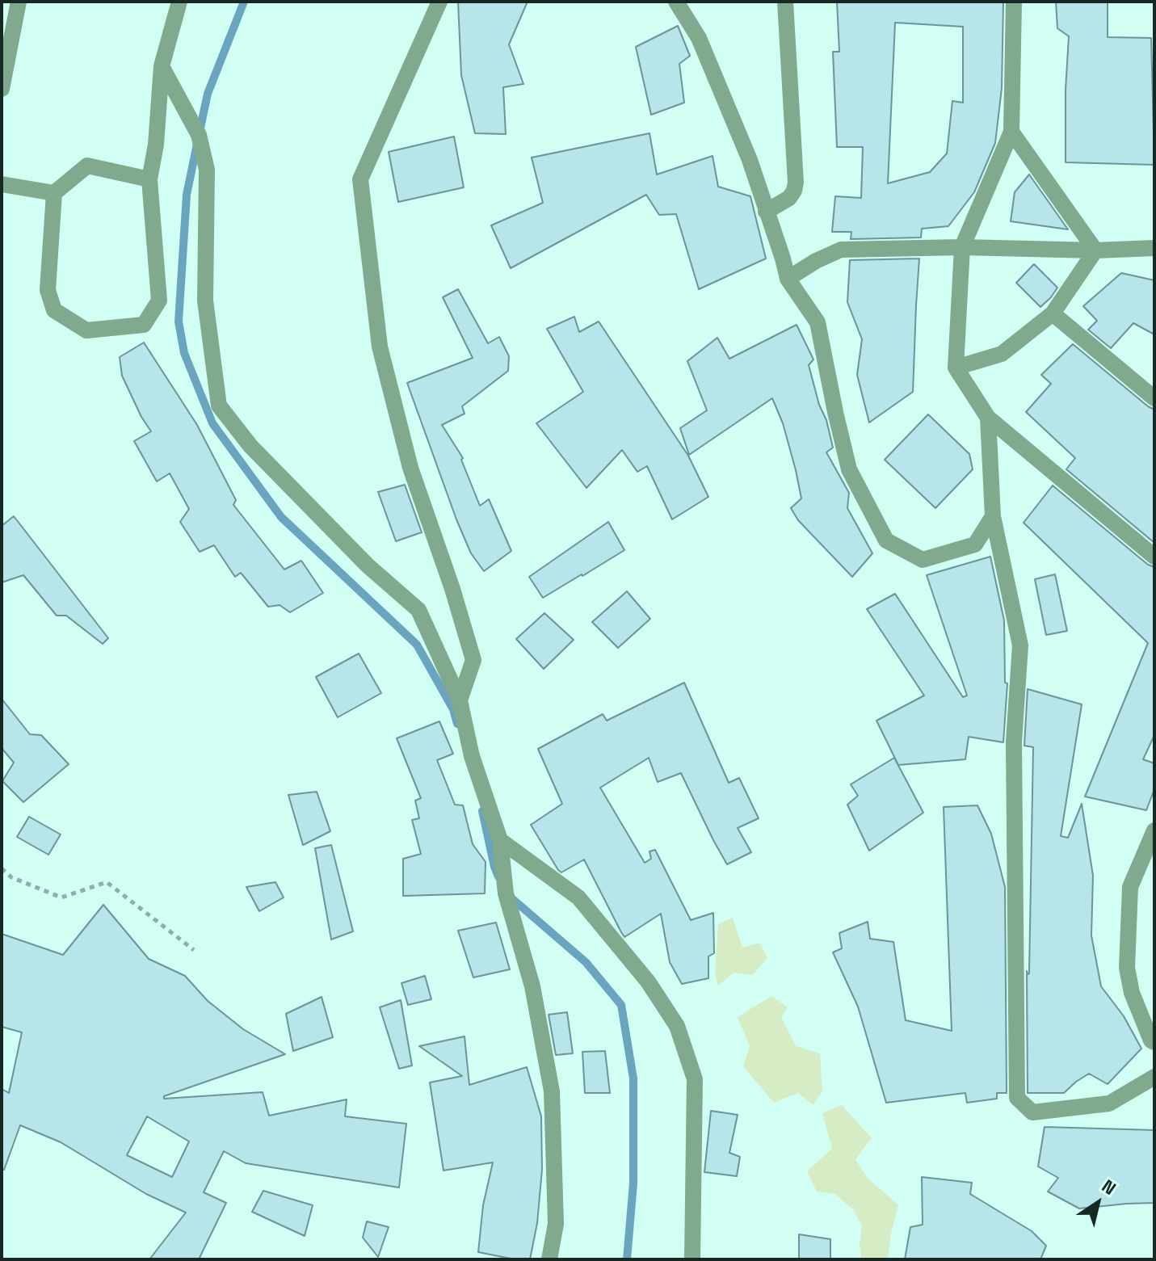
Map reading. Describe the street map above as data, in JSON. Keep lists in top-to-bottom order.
{
  "north": "top right"
}
